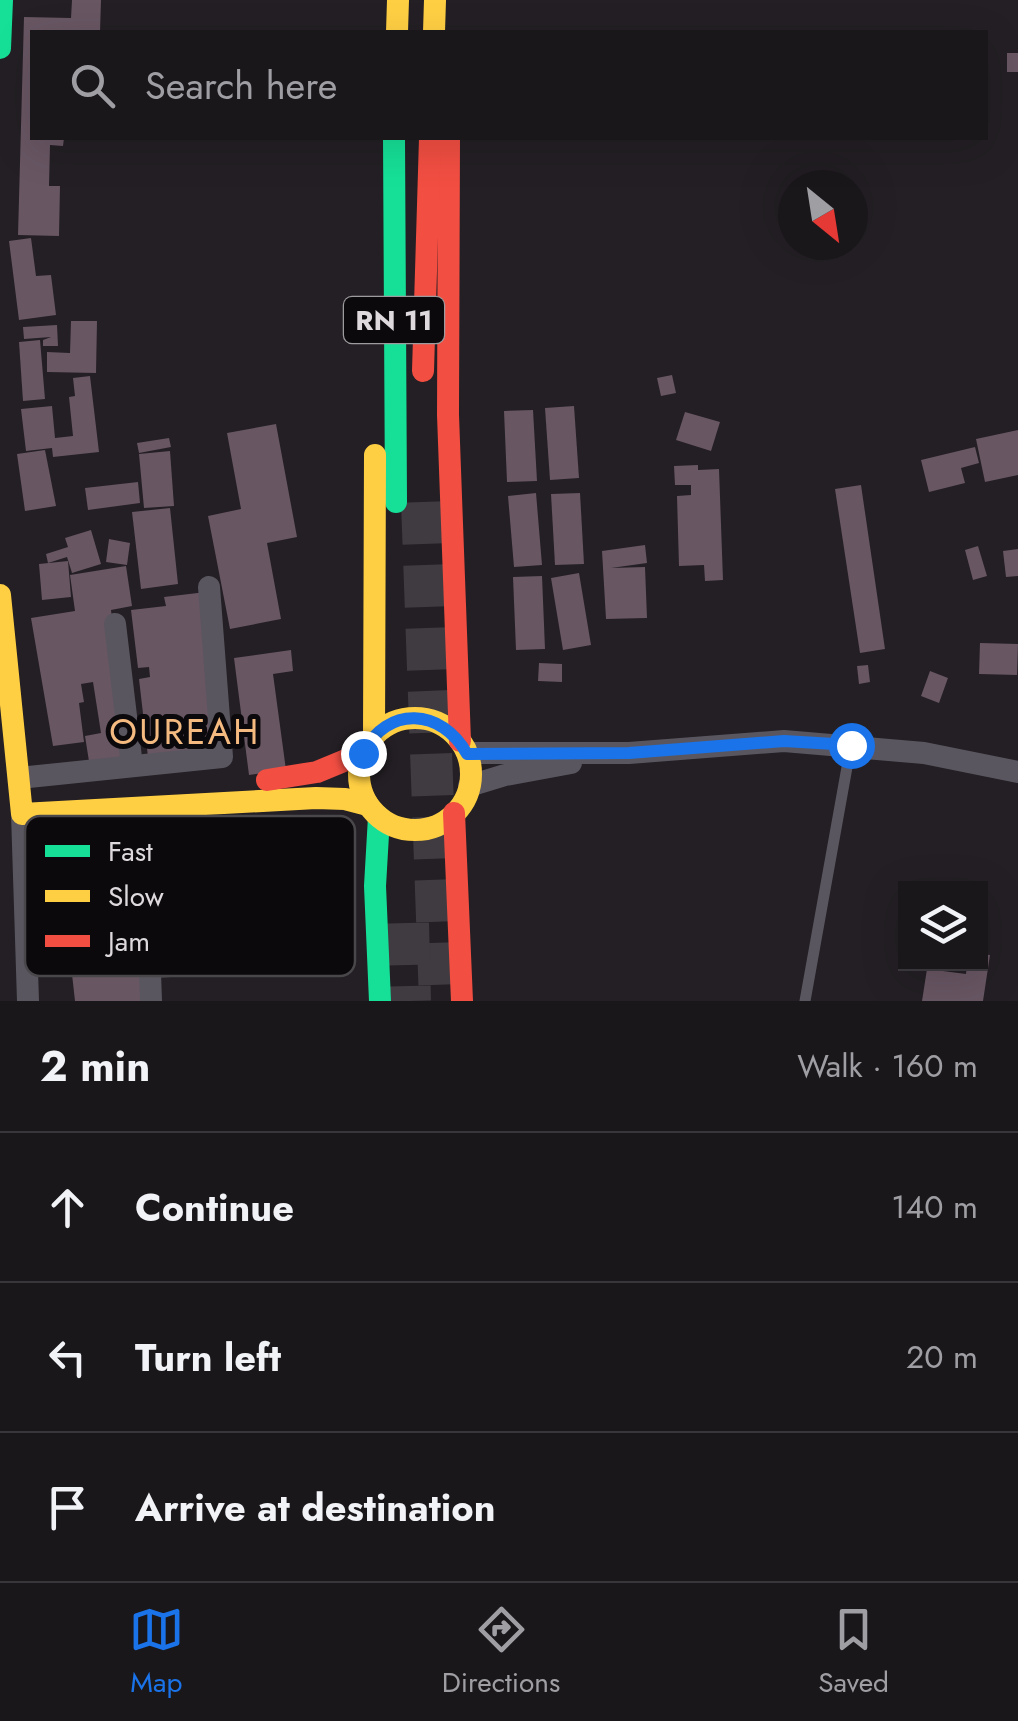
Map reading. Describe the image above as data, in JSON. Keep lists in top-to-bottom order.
{
  "streets": {
    "main road": ["RN 11"]
  },
  "districts": ["OUREAH"],
  "legend": ["Fast", "Slow", "Jam"],
  "north": "bottom right",
  "page": {
    "search": "Search here",
    "heading": ["2 min", "Walk · 160 m"],
    "list": [
      ["Continue", "140 m"],
      ["Turn left", "20 m"],
      "Arrive at destination"
    ],
    "nav": ["Map", "Directions", "Saved"]
  }
}
